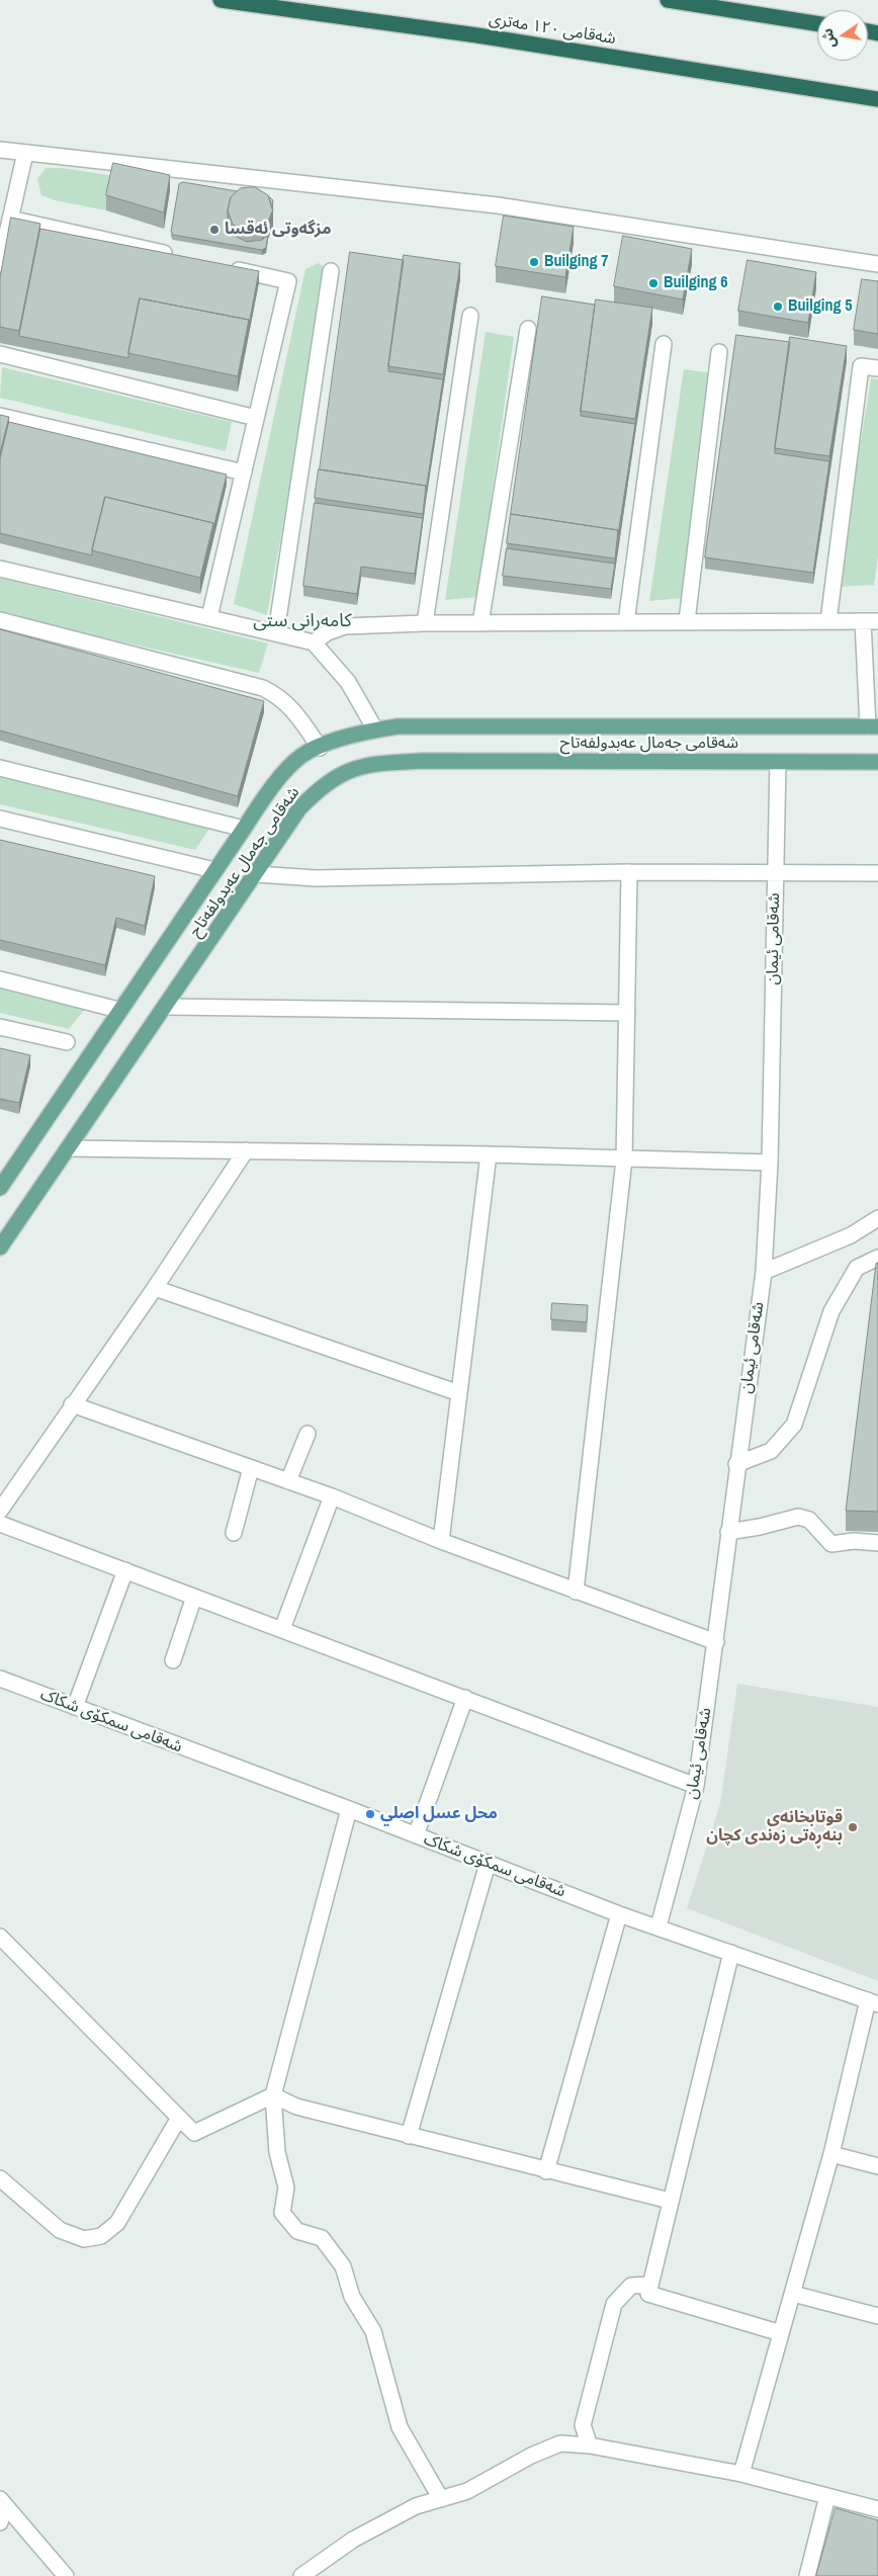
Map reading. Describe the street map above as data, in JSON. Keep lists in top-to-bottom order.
{
  "streets": {
    "highway": ["شەقامی ١٢٠ مەتری"],
    "main road": ["شەقامی جەمال عەبدولفەتاح"],
    "street": ["شەقامی ئیمان", "شەقامی سمکۆی شکاک"]
  },
  "crossings": [
    ["شەقامی جەمال عەبدولفەتاح", "شەقامی ئیمان"],
    ["شەقامی ئیمان", "شەقامی سمکۆی شکاک"]
  ],
  "districts": ["كامه‌رانی ستی"],
  "places": [
    "مزگەوتی ئەقسا",
    "Builging 7",
    "Builging 6",
    "Builging 5",
    "محل عسل اصلي",
    "قوتابخانەی بنەڕەتی زەندی کچان"
  ],
  "north": "left"
}
